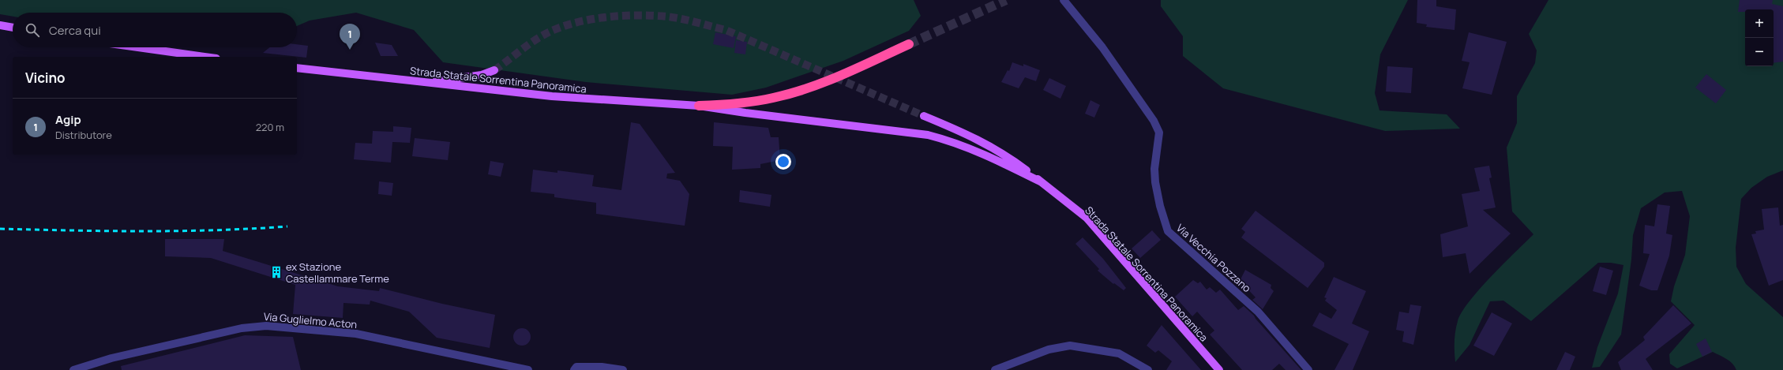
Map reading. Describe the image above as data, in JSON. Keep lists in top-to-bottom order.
{
  "streets": {
    "main road": ["Strada Statale Sorrentina Panoramica"],
    "street": ["Via Vecchia Pozzano", "Via Guglielmo Acton"]
  },
  "places": {
    "building": ["ex Stazione Castellammare Terme"]
  },
  "page": {
    "map_buttons": ["+", "−"],
    "search": "Cerca qui",
    "pins": "1",
    "heading": "Vicino",
    "list": [
      {
        "mark": "1",
        "name": "Agip",
        "note": "Distributore",
        "value": "220 m"
      }
    ]
  }
}
